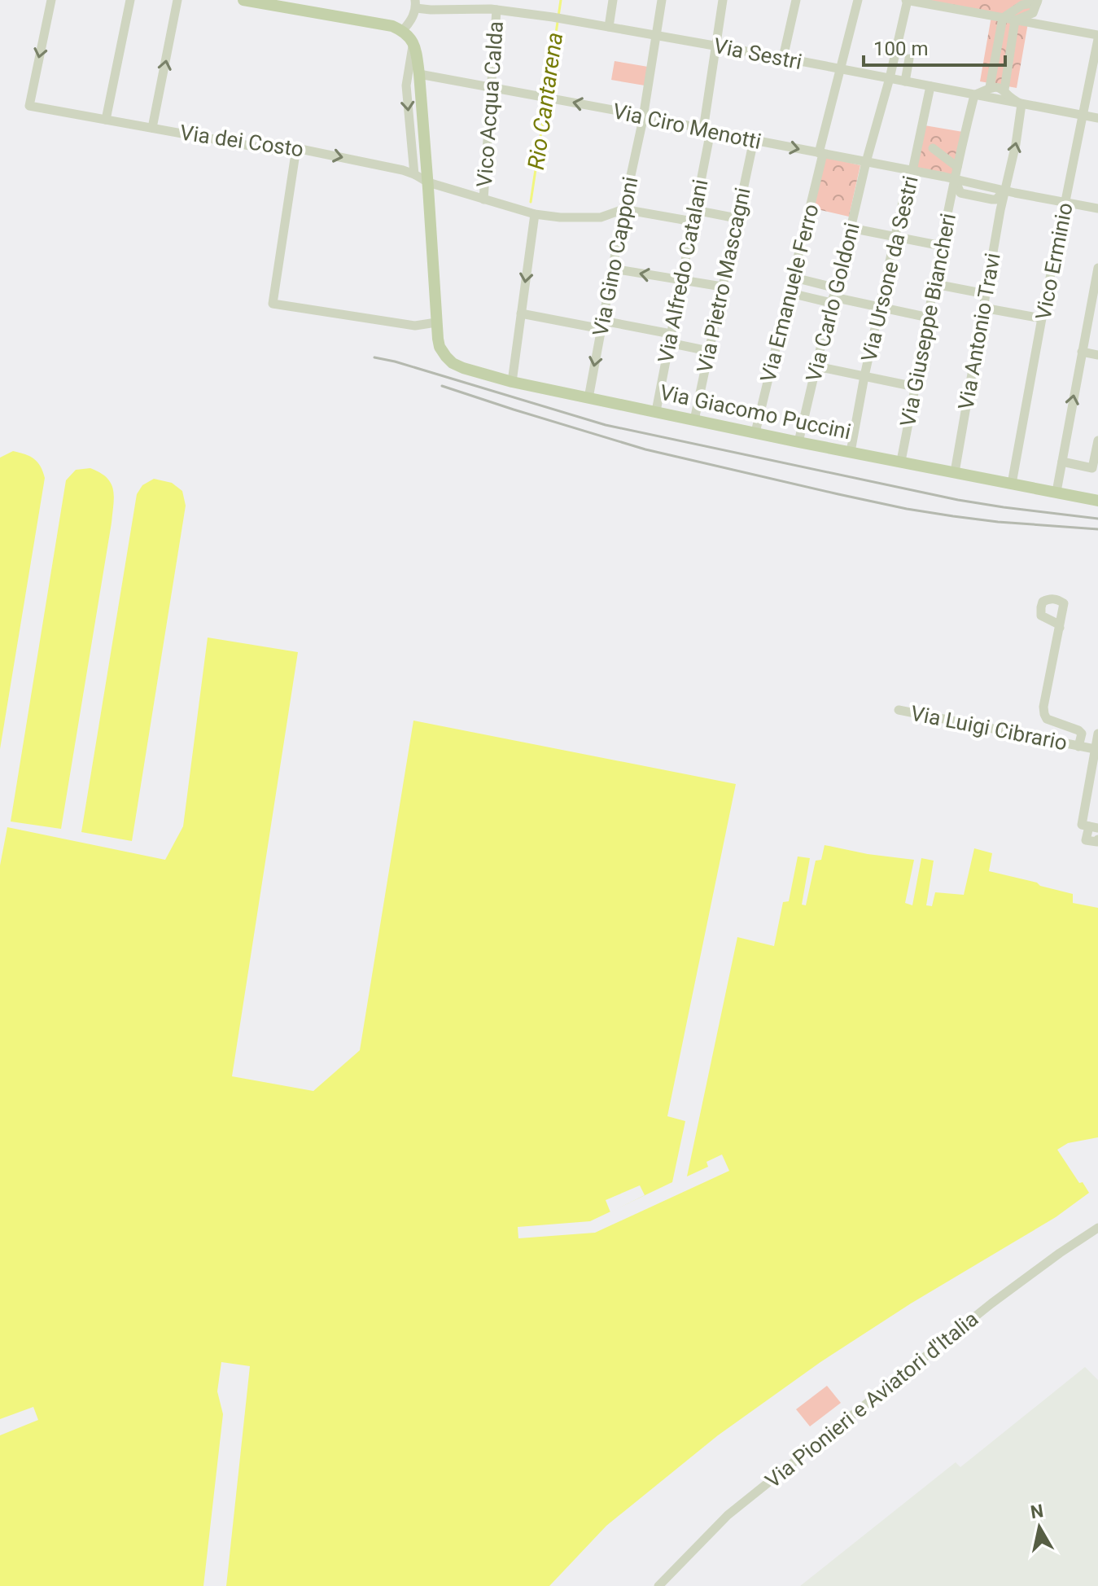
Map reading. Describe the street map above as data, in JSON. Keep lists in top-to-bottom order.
{
  "streets": {
    "main road": ["Via Giacomo Puccini"],
    "street": [
      "Via Sestri",
      "Vico Acqua Calda",
      "Via Ciro Menotti",
      "Via dei Costo",
      "Via Gino Capponi",
      "Vico Erminio",
      "Via Ursone da Sestri",
      "Via Alfredo Catalani",
      "Via Pietro Mascagni",
      "Via Emanuele Ferro",
      "Via Carlo Goldoni",
      "Via Giuseppe Biancheri",
      "Via Antonio Travi",
      "Via Luigi Cibrario",
      "Via Pionieri e Aviatori d'Italia"
    ]
  },
  "crossings": [
    ["Via Sestri", "Vico Acqua Calda"],
    ["Via Sestri", "Via Gino Capponi"],
    ["Via Sestri", "Vico Erminio"],
    ["Via Sestri", "Via Ursone da Sestri"],
    ["Via Sestri", "Via Alfredo Catalani"],
    ["Via Sestri", "Via Emanuele Ferro"],
    ["Via Sestri", "Via Carlo Goldoni"],
    ["Via Sestri", "Via Giuseppe Biancheri"],
    ["Via Sestri", "Via Antonio Travi"],
    ["Vico Acqua Calda", "Via Ciro Menotti"],
    ["Vico Acqua Calda", "Via dei Costo"],
    ["Via Ciro Menotti", "Via Gino Capponi"],
    ["Via Ciro Menotti", "Vico Erminio"],
    ["Via Ciro Menotti", "Via Ursone da Sestri"],
    ["Via Ciro Menotti", "Via Alfredo Catalani"],
    ["Via Ciro Menotti", "Via Pietro Mascagni"],
    ["Via Ciro Menotti", "Via Emanuele Ferro"],
    ["Via Ciro Menotti", "Via Carlo Goldoni"],
    ["Via Ciro Menotti", "Via Giuseppe Biancheri"],
    ["Via Ciro Menotti", "Via Antonio Travi"],
    ["Via Ciro Menotti", "Via Giacomo Puccini"],
    ["Via dei Costo", "Via Gino Capponi"],
    ["Via dei Costo", "Via Giacomo Puccini"],
    ["Via Gino Capponi", "Via Giacomo Puccini"],
    ["Vico Erminio", "Via Giacomo Puccini"],
    ["Via Ursone da Sestri", "Via Giacomo Puccini"],
    ["Via Alfredo Catalani", "Via Giacomo Puccini"],
    ["Via Pietro Mascagni", "Via Giacomo Puccini"],
    ["Via Emanuele Ferro", "Via Giacomo Puccini"],
    ["Via Carlo Goldoni", "Via Giacomo Puccini"],
    ["Via Giuseppe Biancheri", "Via Giacomo Puccini"],
    ["Via Antonio Travi", "Via Giacomo Puccini"]
  ],
  "water": ["Rio Cantarena"],
  "scale_bar": "100 m",
  "north": "top"
}
